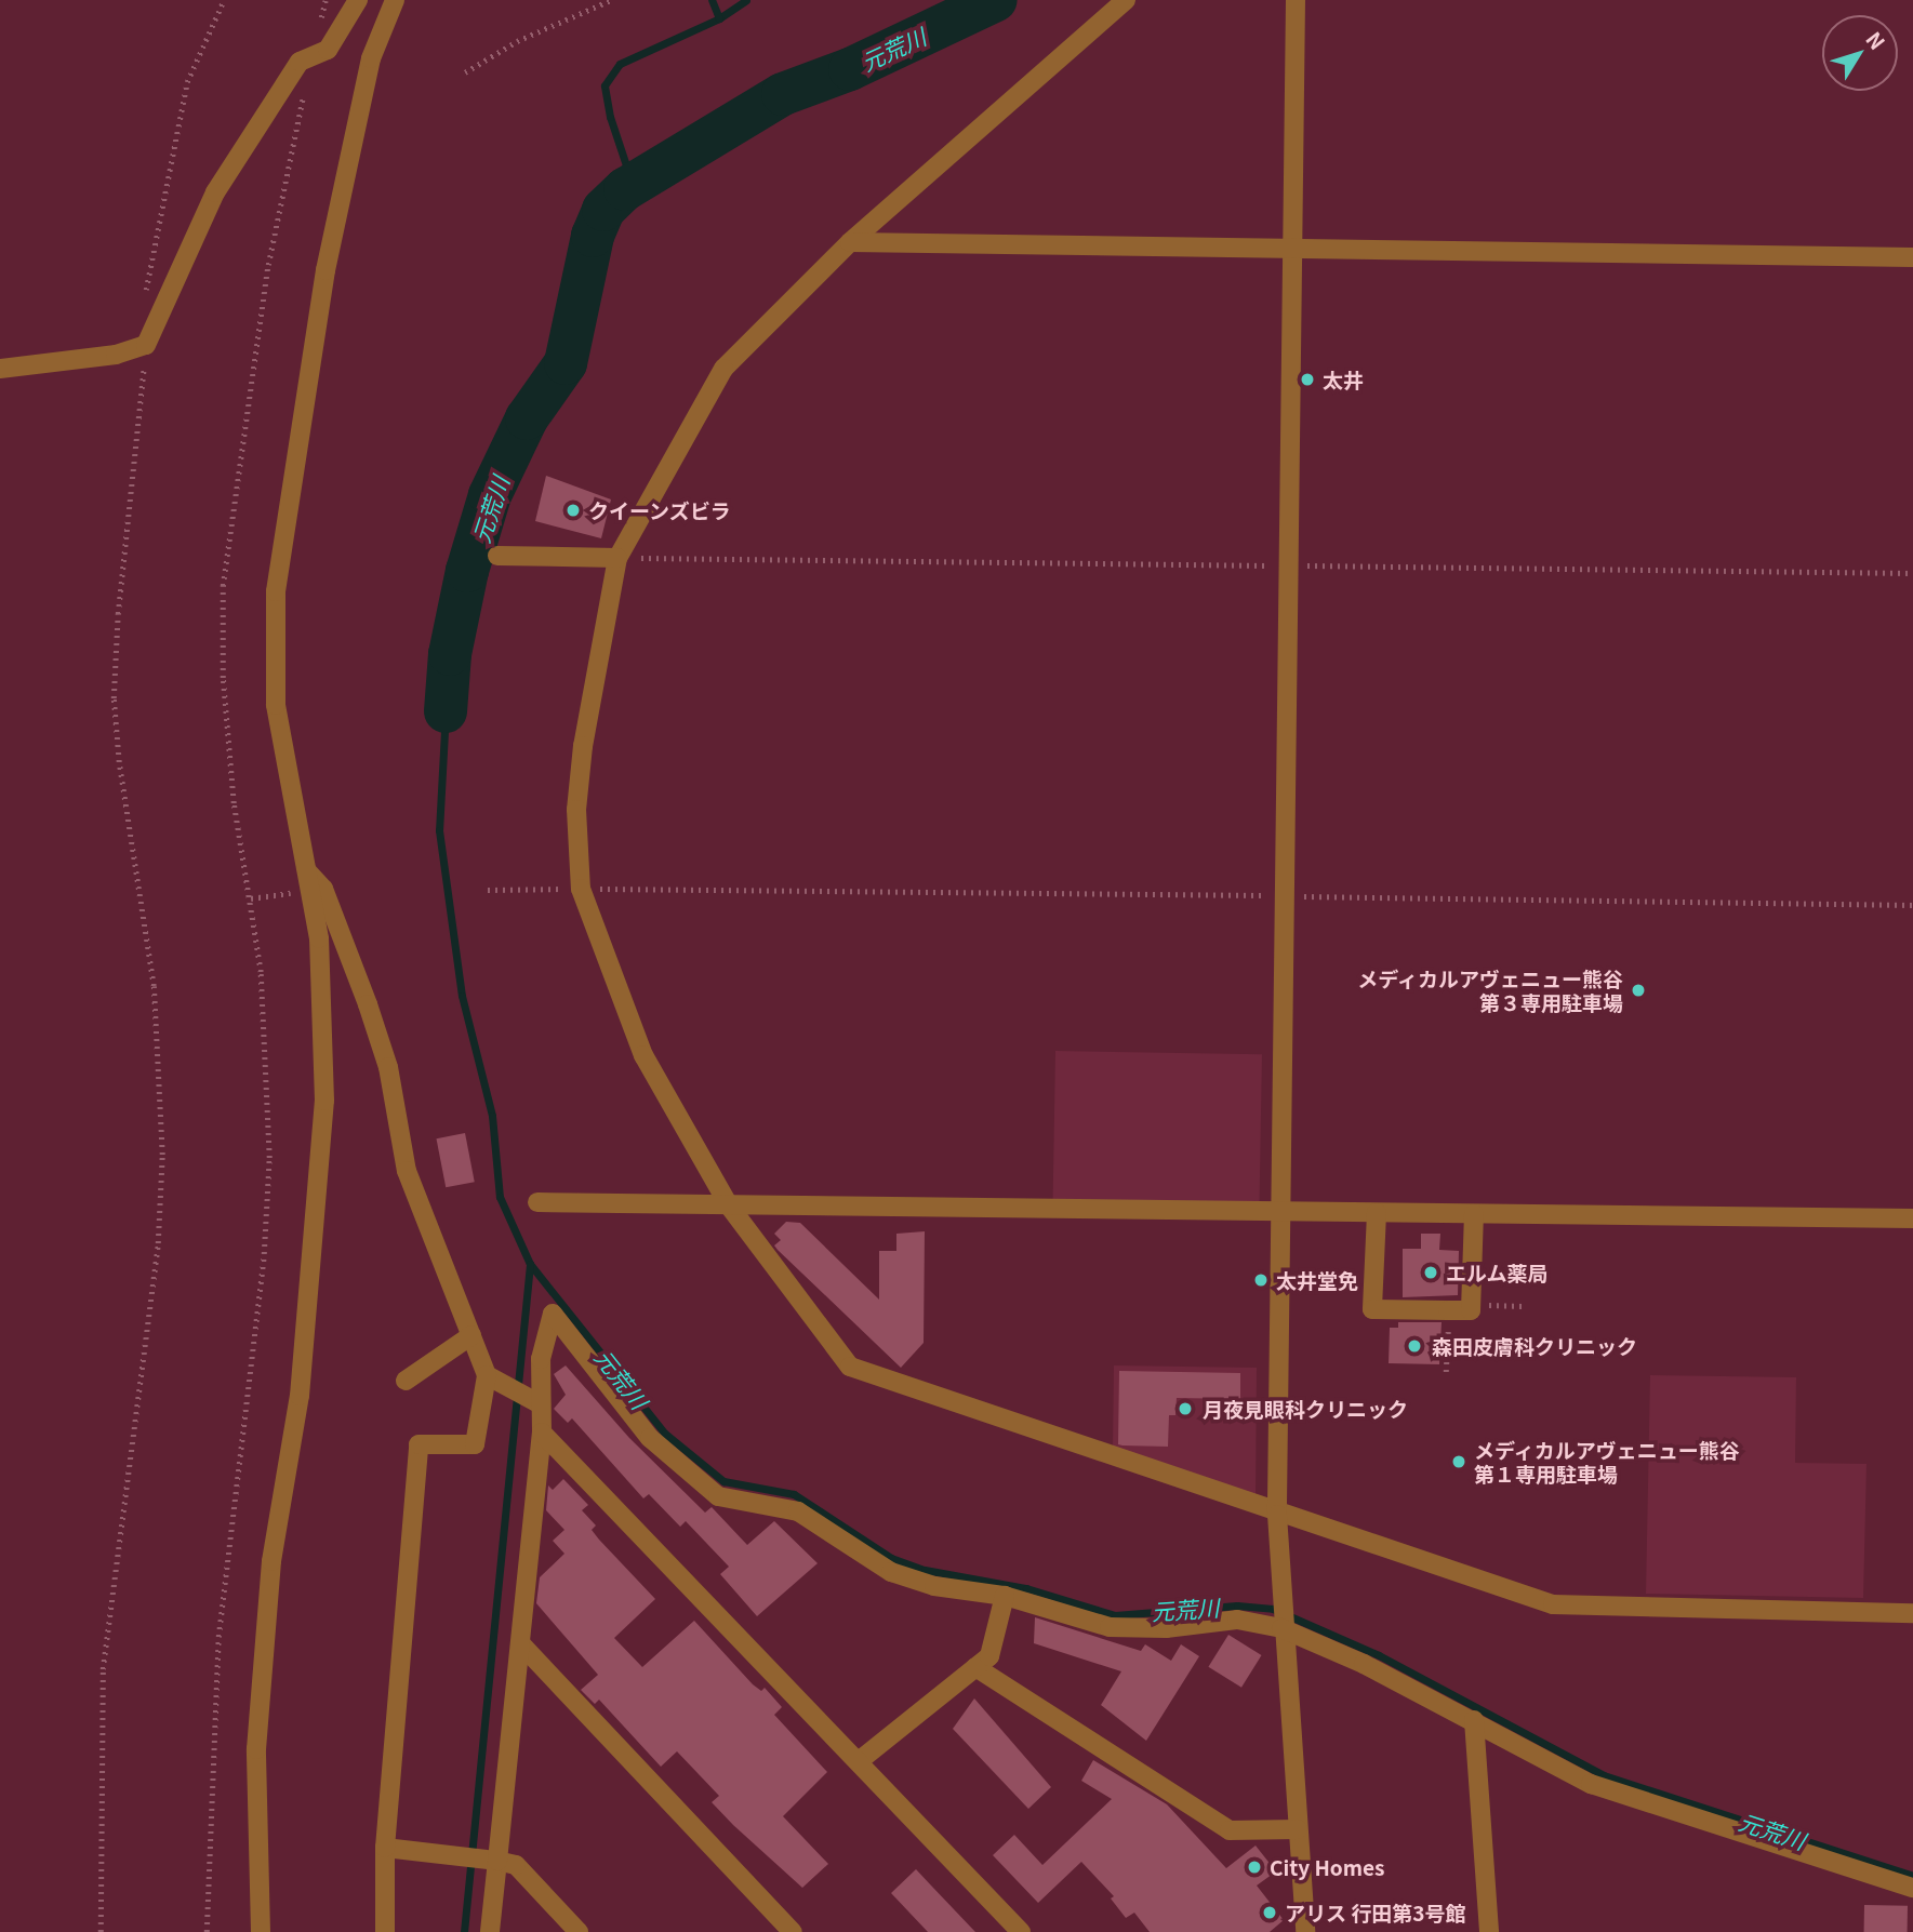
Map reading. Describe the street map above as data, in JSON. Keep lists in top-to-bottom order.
{
  "water": ["元荒川"],
  "places": [
    "太井",
    "クイーンズビラ",
    "メディカルアヴェニュー熊谷 第３専用駐車場",
    "エルム薬局",
    "太井堂免",
    "森田皮膚科クリニック",
    "月夜見眼科クリニック",
    "メディカルアヴェニュー熊谷 第１専用駐車場",
    "City Homes",
    "アリス 行田第3号館"
  ],
  "north": "top right"
}
